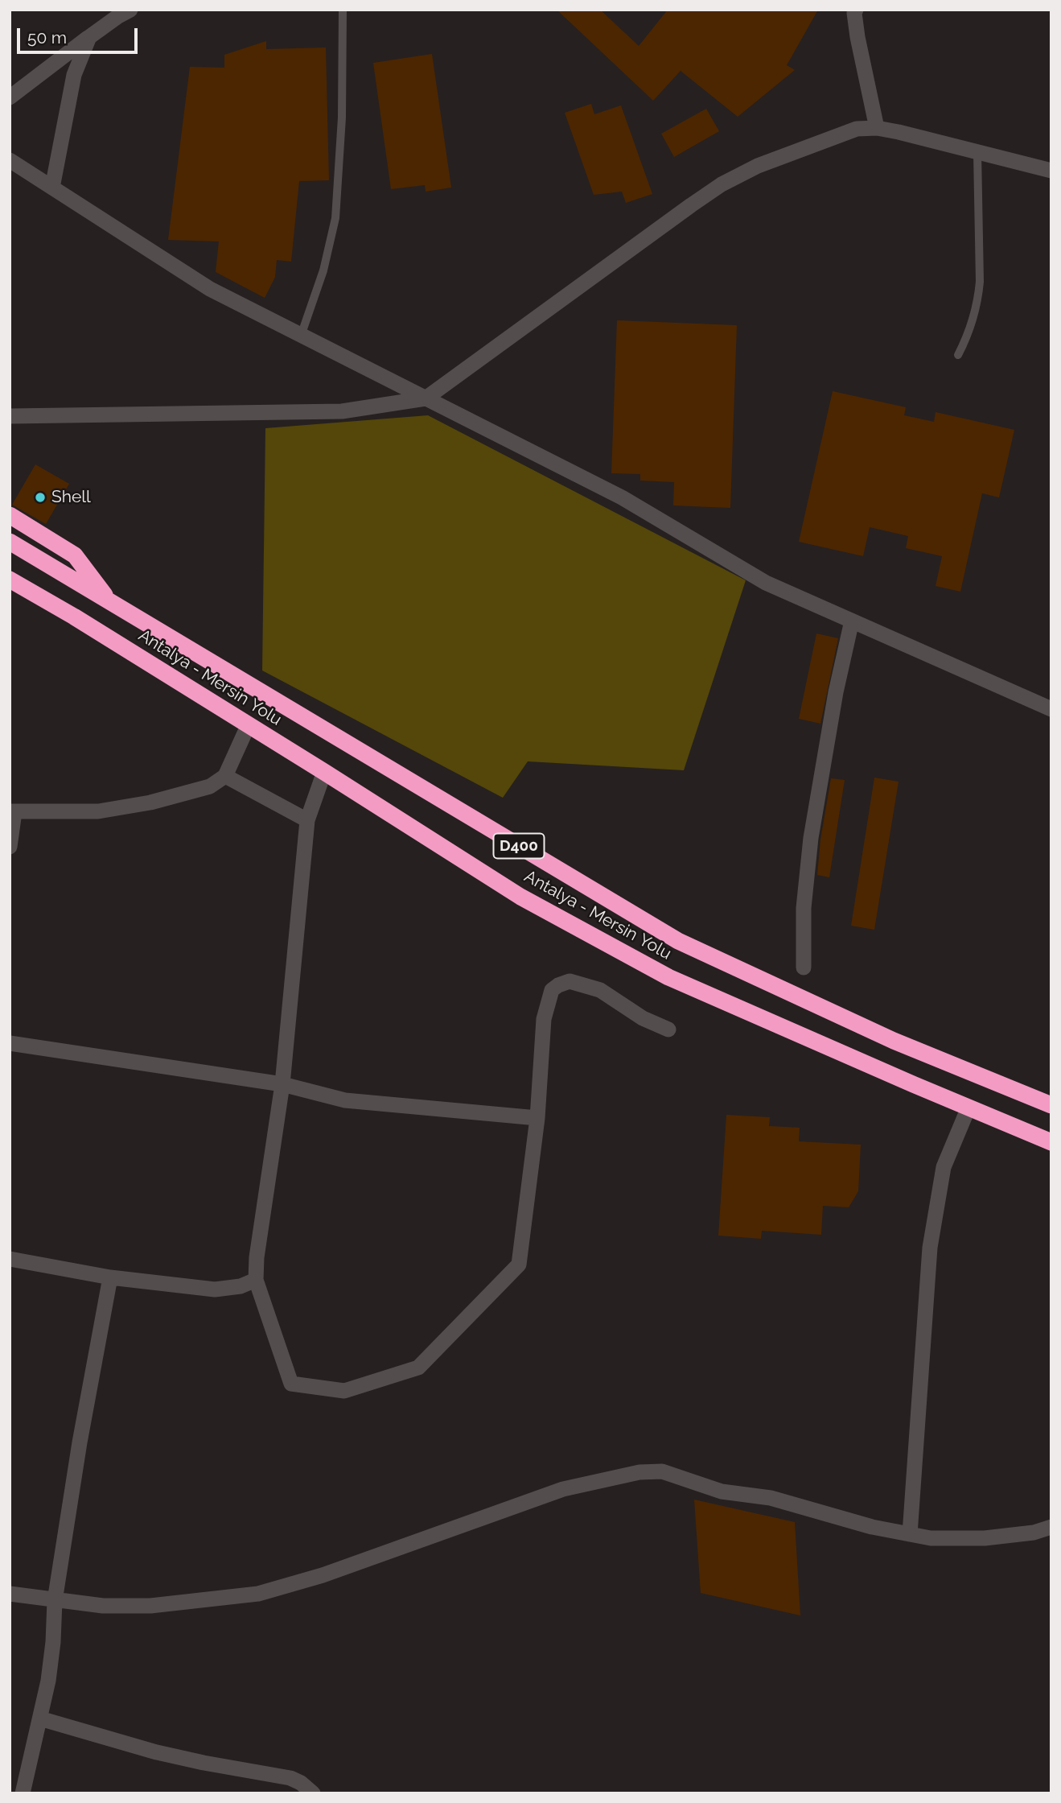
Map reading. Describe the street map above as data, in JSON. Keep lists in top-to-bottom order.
{
  "streets": {
    "highway": ["Antalya - Mersin Yolu", "D400"]
  },
  "places": ["Shell"],
  "scale_bar": "50 m"
}
